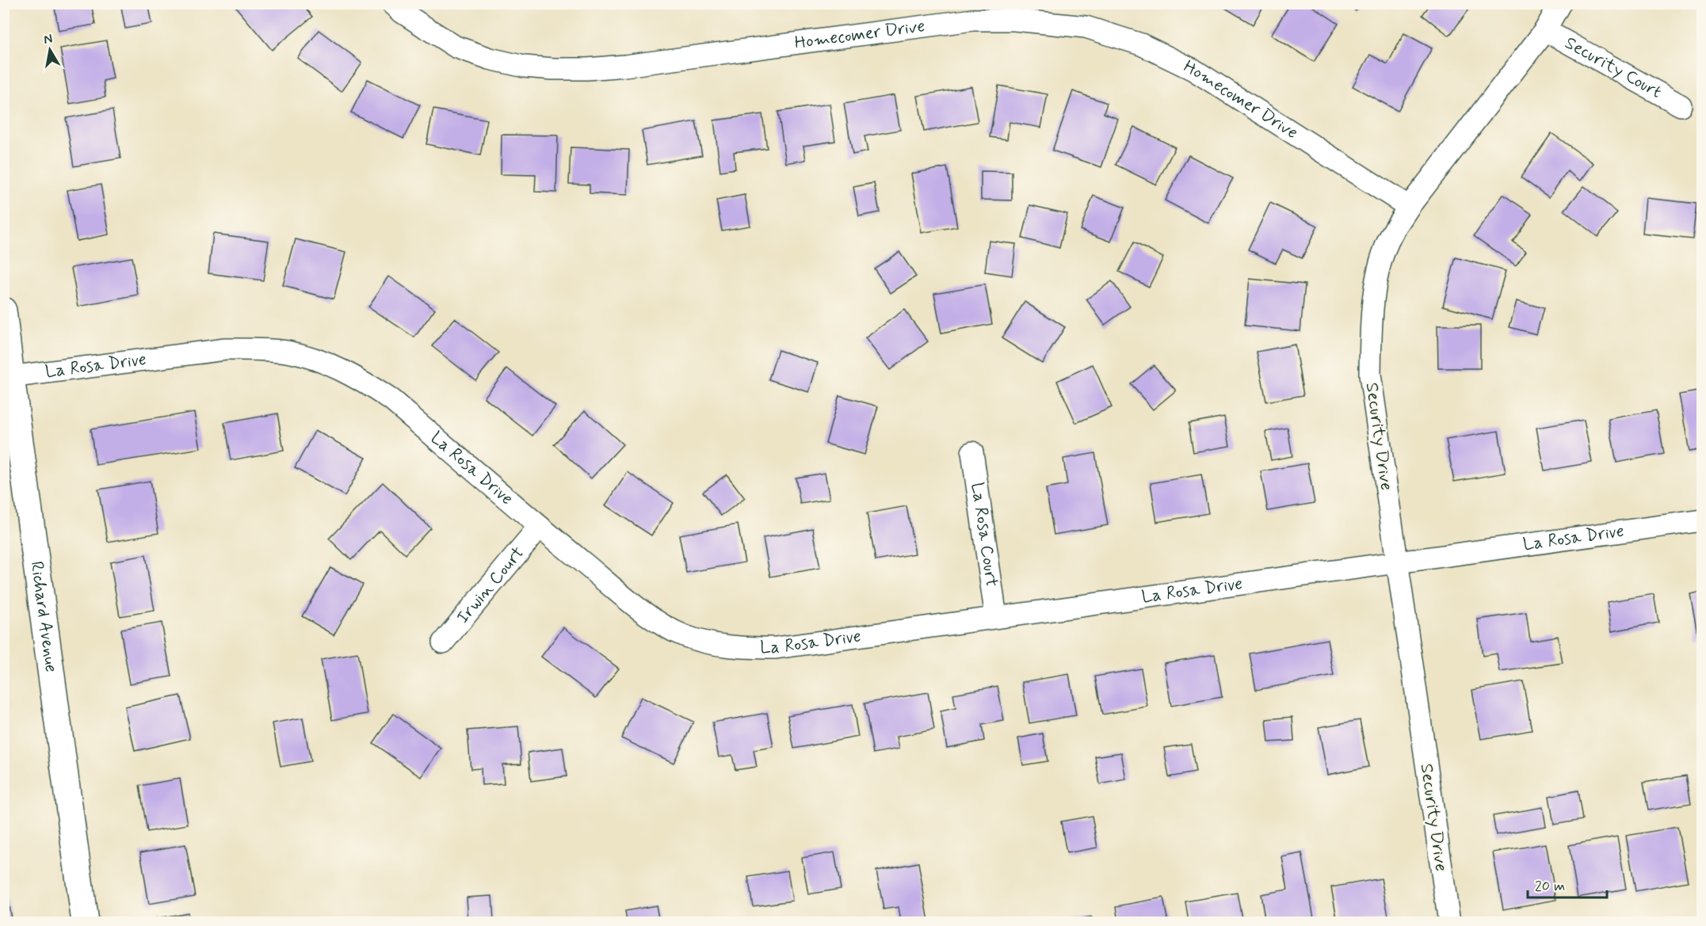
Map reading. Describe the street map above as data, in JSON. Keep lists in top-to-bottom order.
{
  "streets": {
    "street": [
      "Homecomer Drive",
      "Security Court",
      "La Rosa Drive",
      "Security Drive",
      "La Rosa Court",
      "Irwin Court",
      "Richard Avenue"
    ]
  },
  "crossings": [
    ["Homecomer Drive", "Security Drive"],
    ["Security Court", "Security Drive"],
    ["La Rosa Drive", "Security Drive"],
    ["La Rosa Drive", "La Rosa Court"],
    ["La Rosa Drive", "Irwin Court"],
    ["La Rosa Drive", "Richard Avenue"]
  ],
  "scale_bar": "20 m",
  "north": "top"
}
